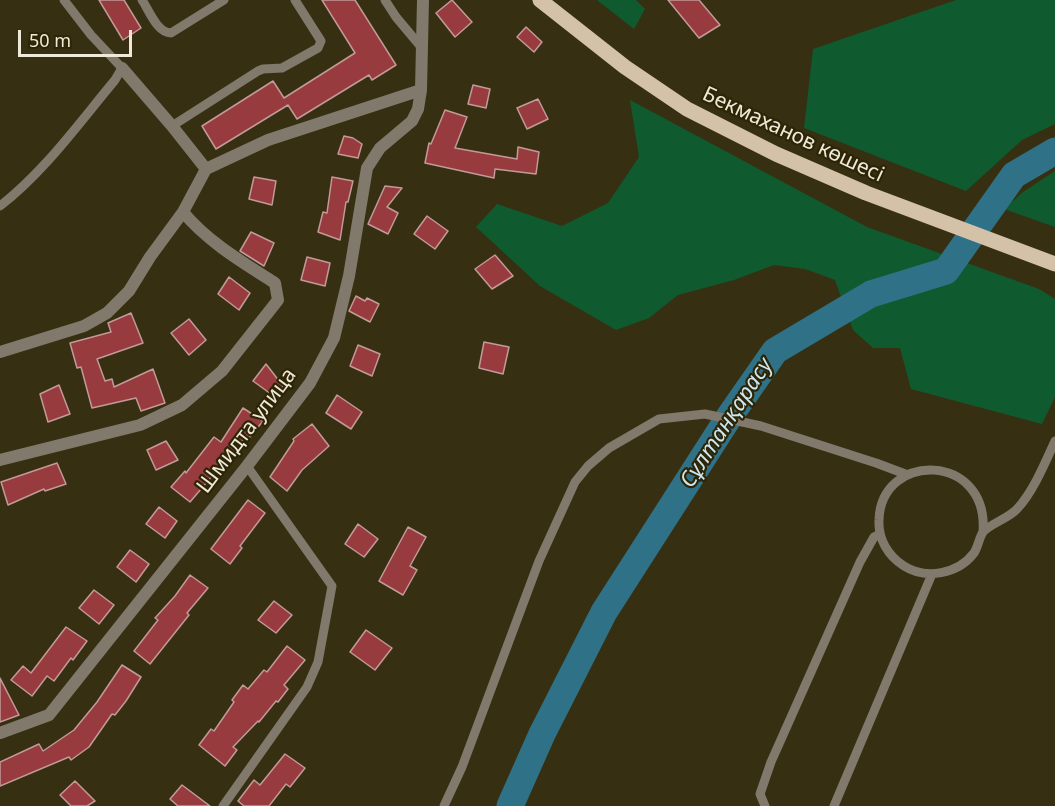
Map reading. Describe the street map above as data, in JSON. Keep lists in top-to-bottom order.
{
  "streets": {
    "main road": ["Бекмаханов көшесі"],
    "street": ["Шмидта улица"]
  },
  "water": ["Сұлтанқарасу"],
  "scale_bar": "50 m"
}
